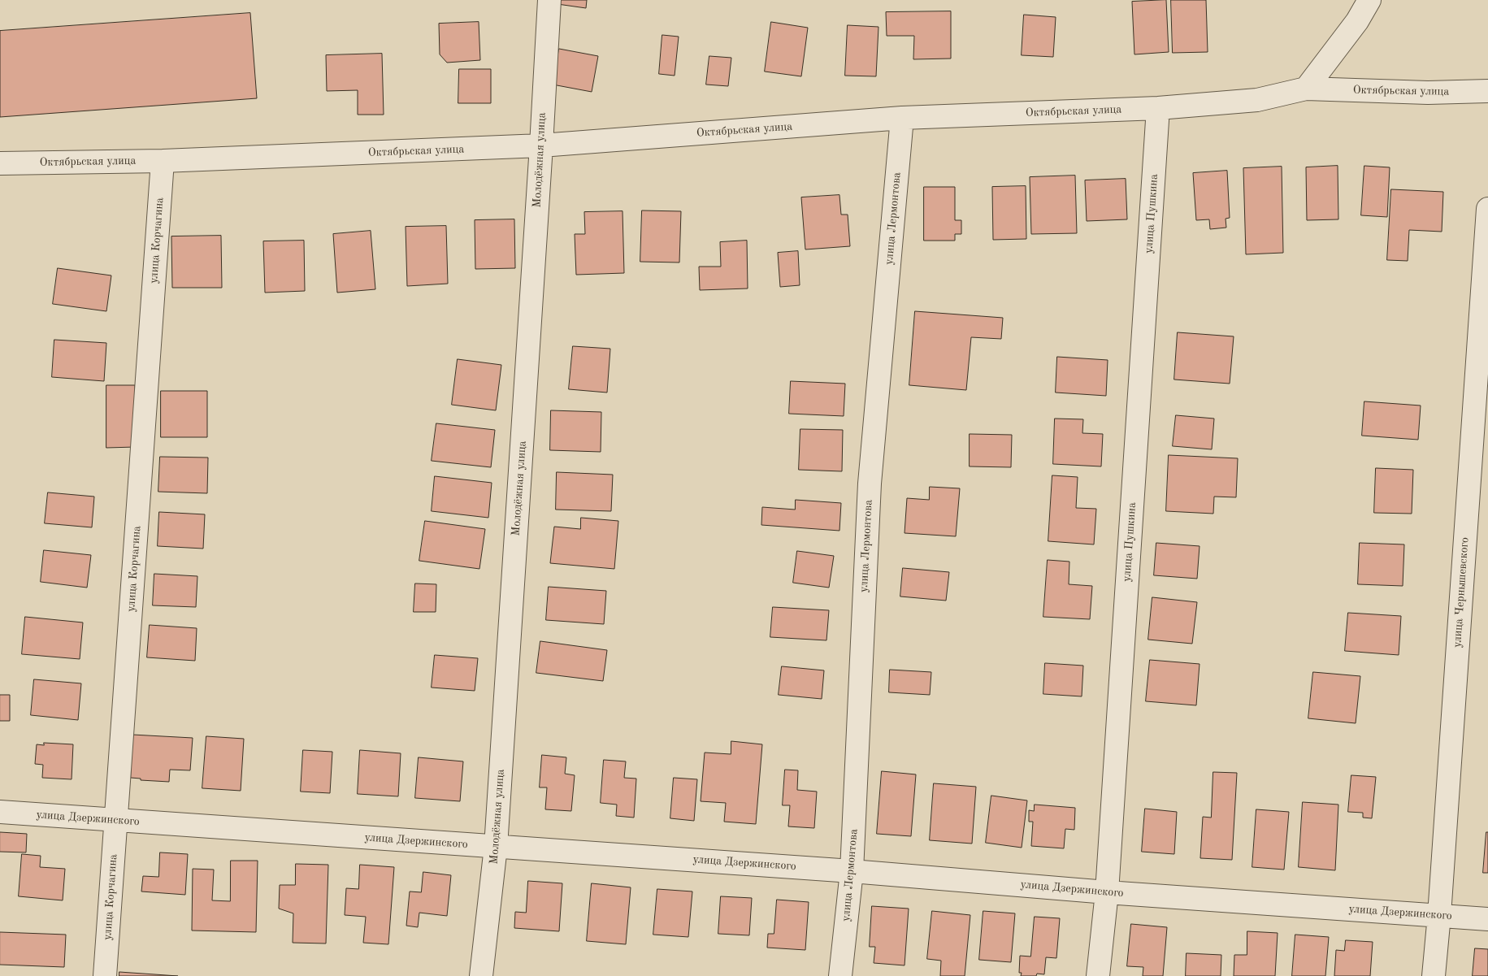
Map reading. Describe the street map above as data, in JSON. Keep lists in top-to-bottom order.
{
  "streets": {
    "street": [
      "Октябрьская улица",
      "Молодёжная улица",
      "улица Пушкина",
      "улица Лермонтова",
      "улица Корчагина",
      "улица Чернышевского",
      "улица Дзержинского"
    ]
  },
  "crossings": [
    ["Октябрьская улица", "Молодёжная улица"],
    ["Октябрьская улица", "улица Пушкина"],
    ["Октябрьская улица", "улица Лермонтова"],
    ["Октябрьская улица", "улица Корчагина"],
    ["Молодёжная улица", "улица Дзержинского"],
    ["улица Пушкина", "улица Дзержинского"],
    ["улица Лермонтова", "улица Дзержинского"],
    ["улица Корчагина", "улица Дзержинского"],
    ["улица Чернышевского", "улица Дзержинского"]
  ]
}
